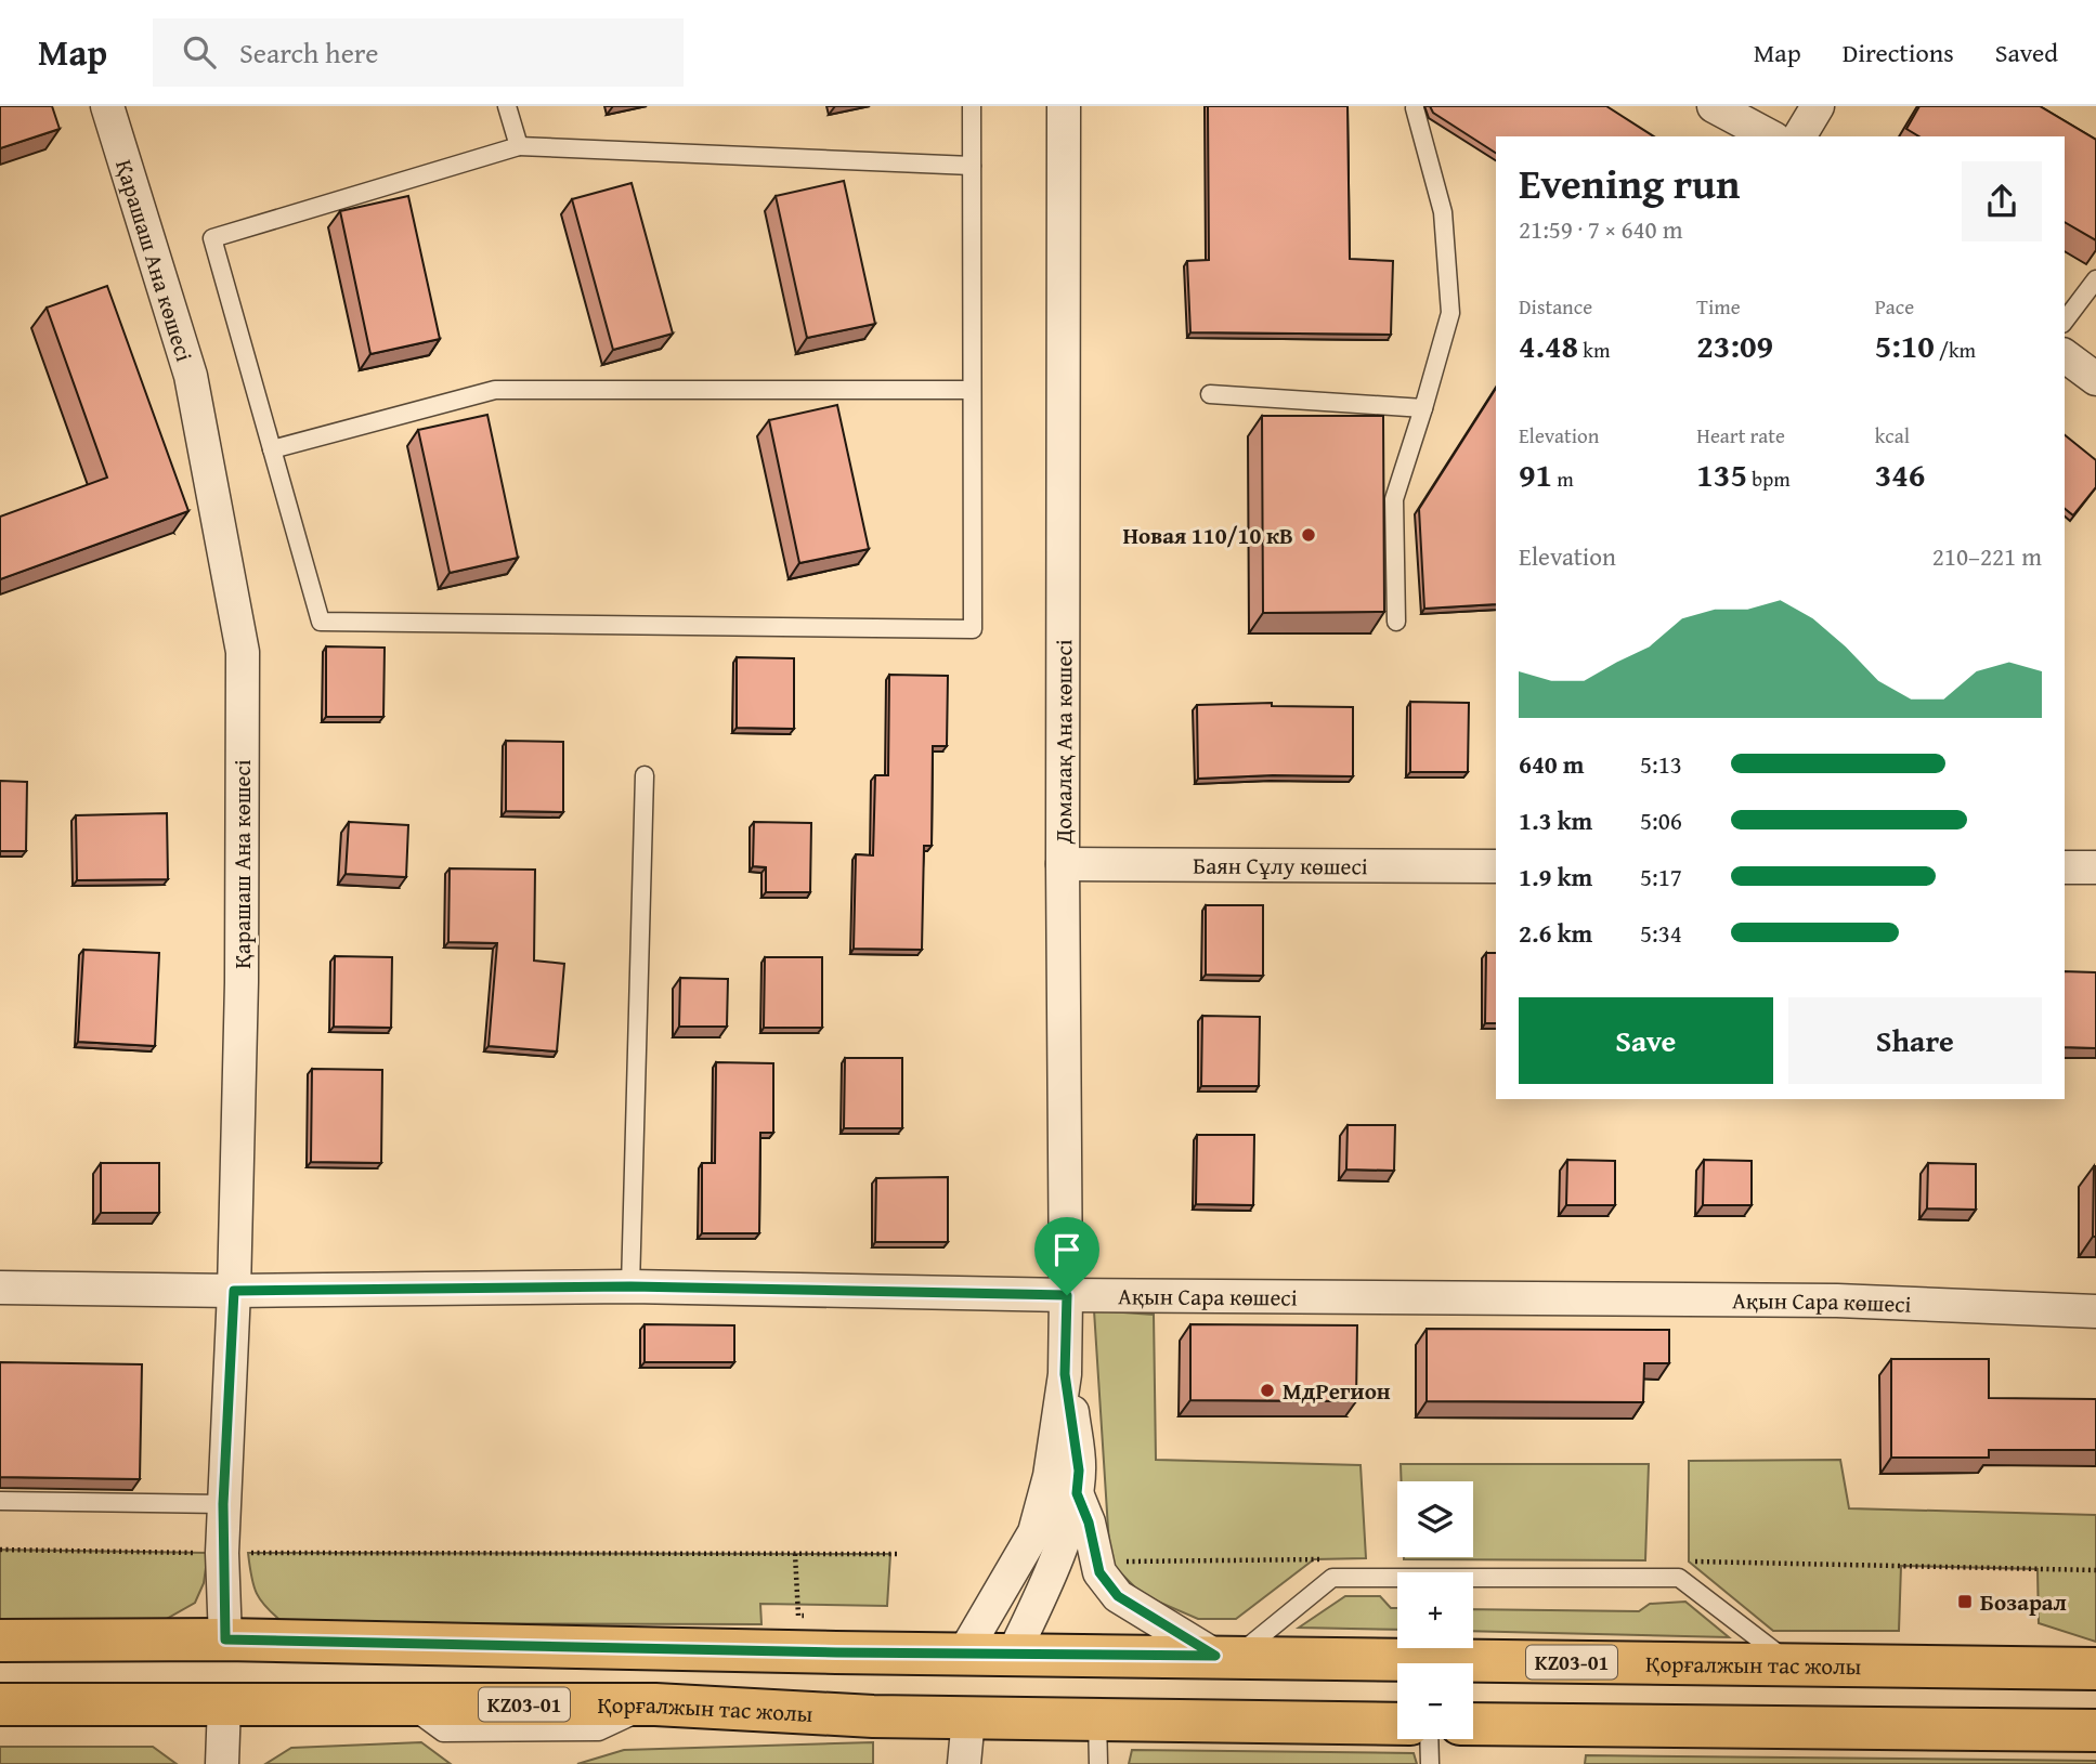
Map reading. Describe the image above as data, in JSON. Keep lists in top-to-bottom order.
{
  "streets": {
    "main road": ["KZ03-01", "Қорғалжын тас жолы"],
    "street": [
      "Қарашаш Ана көшесі",
      "Домалақ Ана көшесі",
      "Баян Сұлу көшесі",
      "Ақын Сара көшесі"
    ]
  },
  "crossings": [
    ["Қарашаш Ана көшесі", "Ақын Сара көшесі"],
    ["Қарашаш Ана көшесі", "Қорғалжын тас жолы"],
    ["Домалақ Ана көшесі", "Баян Сұлу көшесі"],
    ["Домалақ Ана көшесі", "Ақын Сара көшесі"],
    ["Домалақ Ана көшесі", "Қорғалжын тас жолы"]
  ],
  "places": {
    "other": ["Новая 110/10 кВ", "МдРегион"],
    "transit": ["Бозарал"]
  },
  "page": {
    "header": "Map",
    "search": "Search here",
    "nav": ["Map", "Directions", "Saved"],
    "heading": ["Evening run", "21:59 · 7 × 640 m"],
    "stats": [
      ["Distance", "4.48 km"],
      ["Time", "23:09"],
      ["Pace", "5:10 /km"],
      ["Elevation", "91 m"],
      ["Heart rate", "135 bpm"],
      ["kcal", "346"]
    ],
    "chart": ["Elevation", "210–221 m"],
    "list": [
      {
        "name": "640 m",
        "note": "5:13"
      },
      {
        "name": "1.3 km",
        "note": "5:06"
      },
      {
        "name": "1.9 km",
        "note": "5:17"
      },
      {
        "name": "2.6 km",
        "note": "5:34"
      }
    ],
    "buttons": ["Save", "Share"],
    "map_buttons": ["+", "−"]
  }
}
